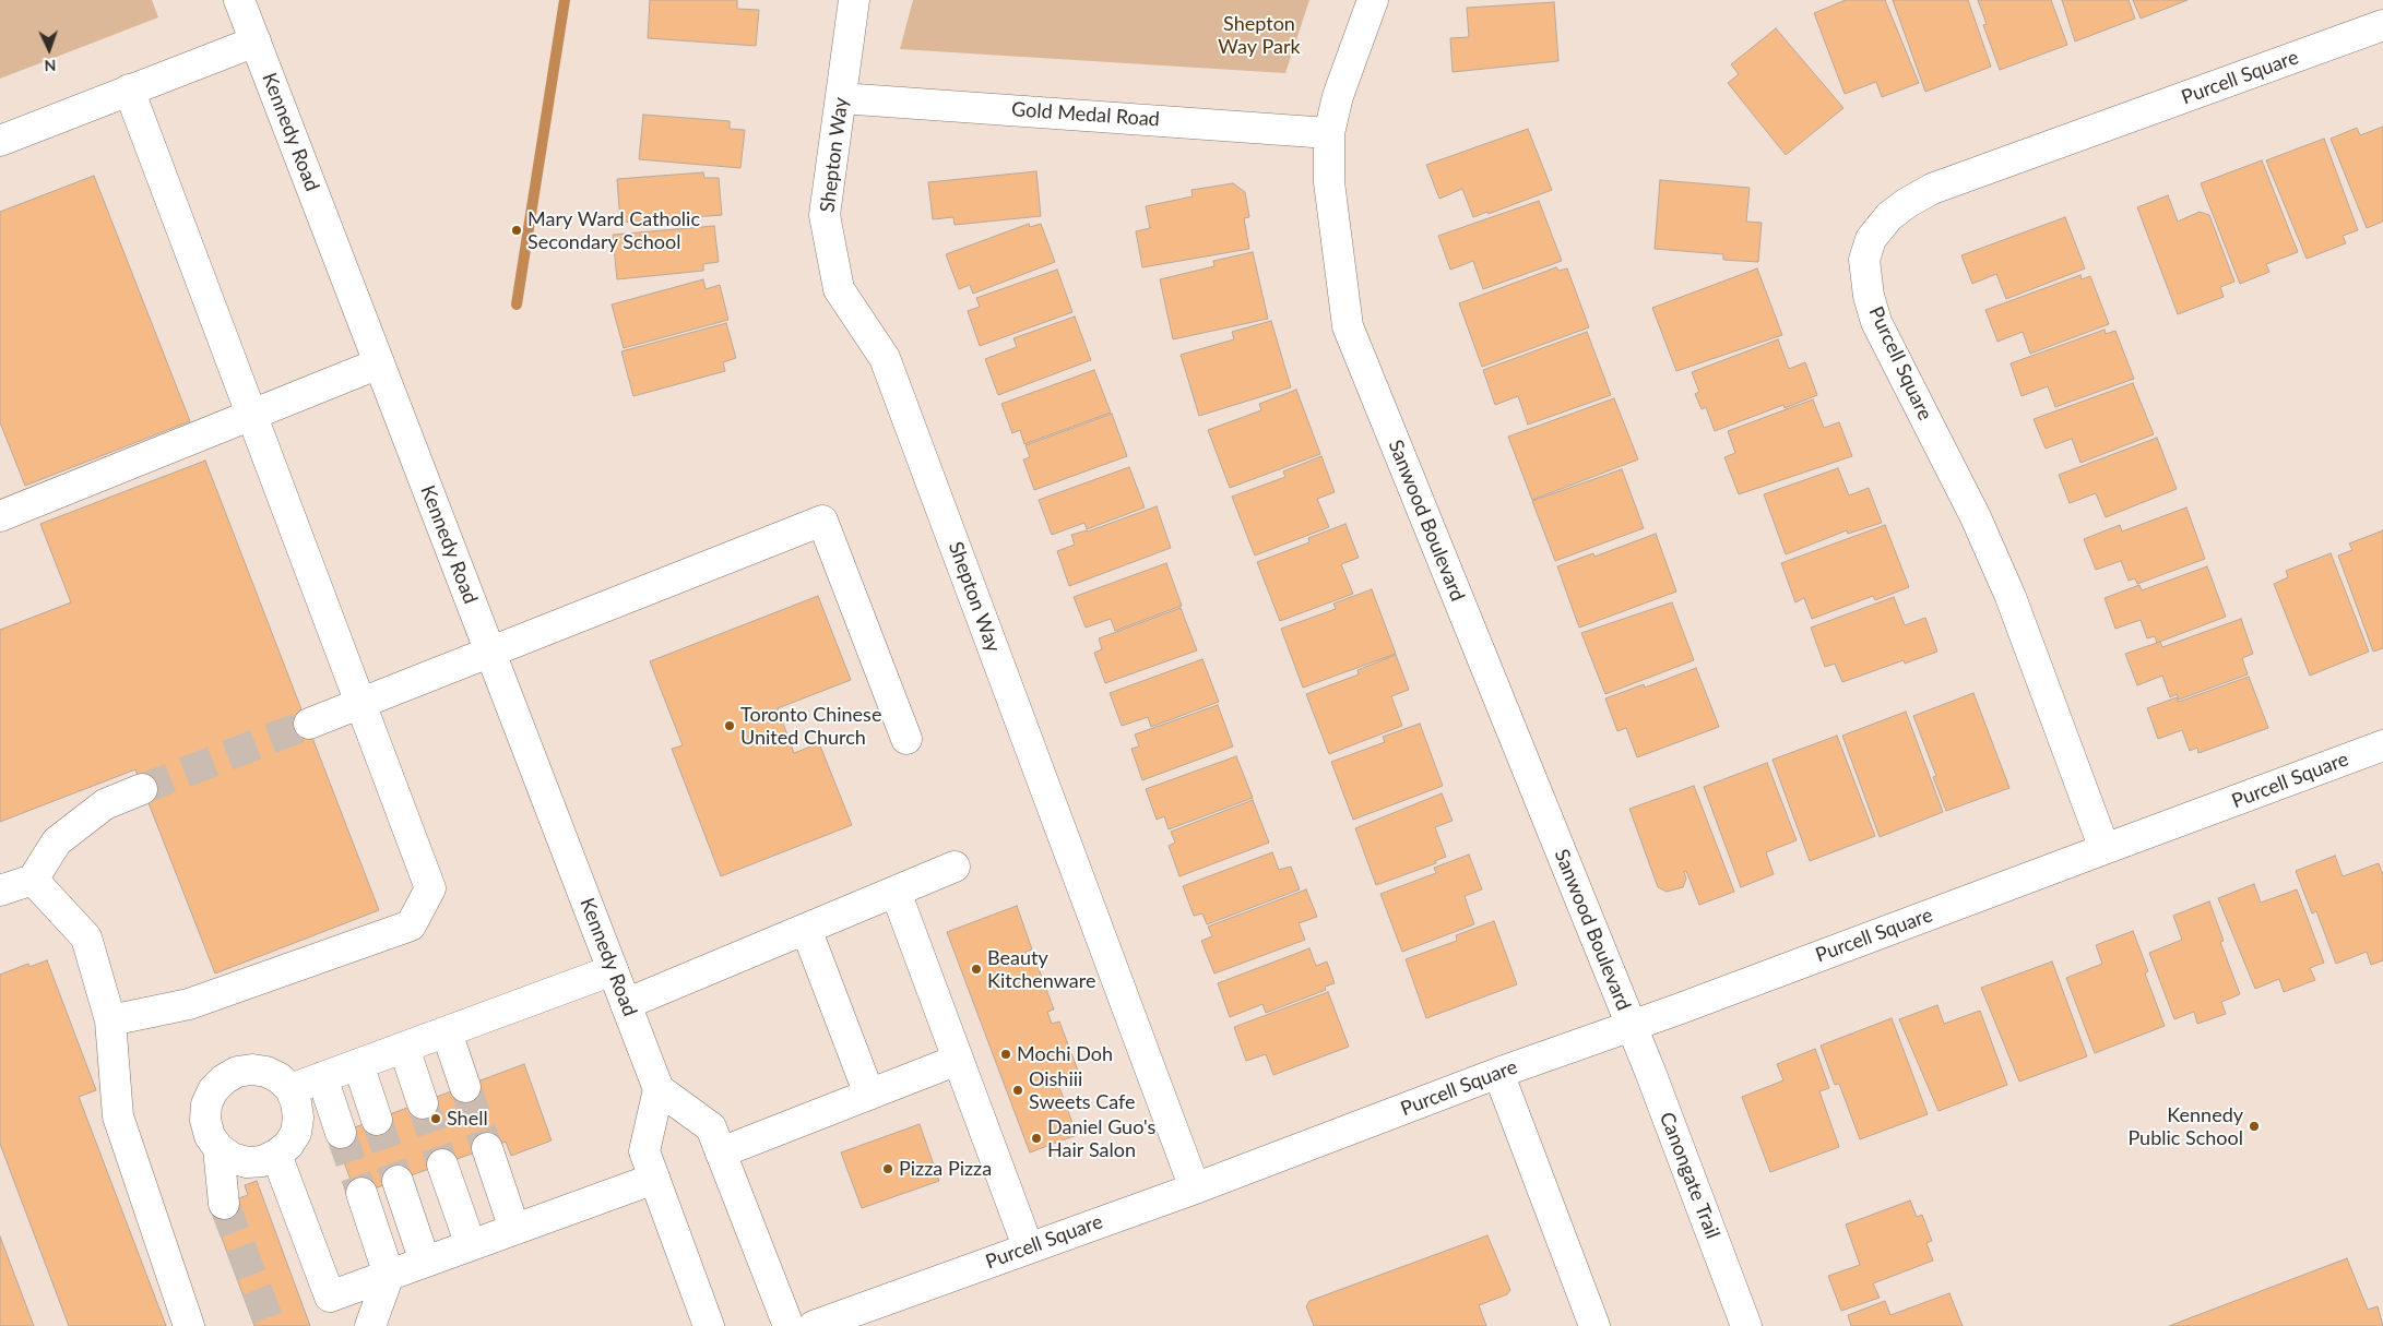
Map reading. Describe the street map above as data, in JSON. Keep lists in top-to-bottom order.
{
  "streets": {
    "street": [
      "Purcell Square",
      "Gold Medal Road",
      "Kennedy Road",
      "Shepton Way",
      "Sanwood Boulevard",
      "Canongate Trail"
    ]
  },
  "crossings": [
    ["Purcell Square", "Shepton Way"],
    ["Purcell Square", "Sanwood Boulevard"],
    ["Purcell Square", "Canongate Trail"],
    ["Gold Medal Road", "Shepton Way"],
    ["Gold Medal Road", "Sanwood Boulevard"],
    ["Sanwood Boulevard", "Canongate Trail"]
  ],
  "parks": ["Shepton Way Park"],
  "places": [
    "Mary Ward Catholic Secondary School",
    "Toronto Chinese United Church",
    "Beauty Kitchenware",
    "Mochi Doh",
    "Oishiii Sweets Cafe",
    "Shell",
    "Kennedy Public School",
    "Daniel Guo's Hair Salon",
    "Pizza Pizza"
  ],
  "north": "bottom"
}
